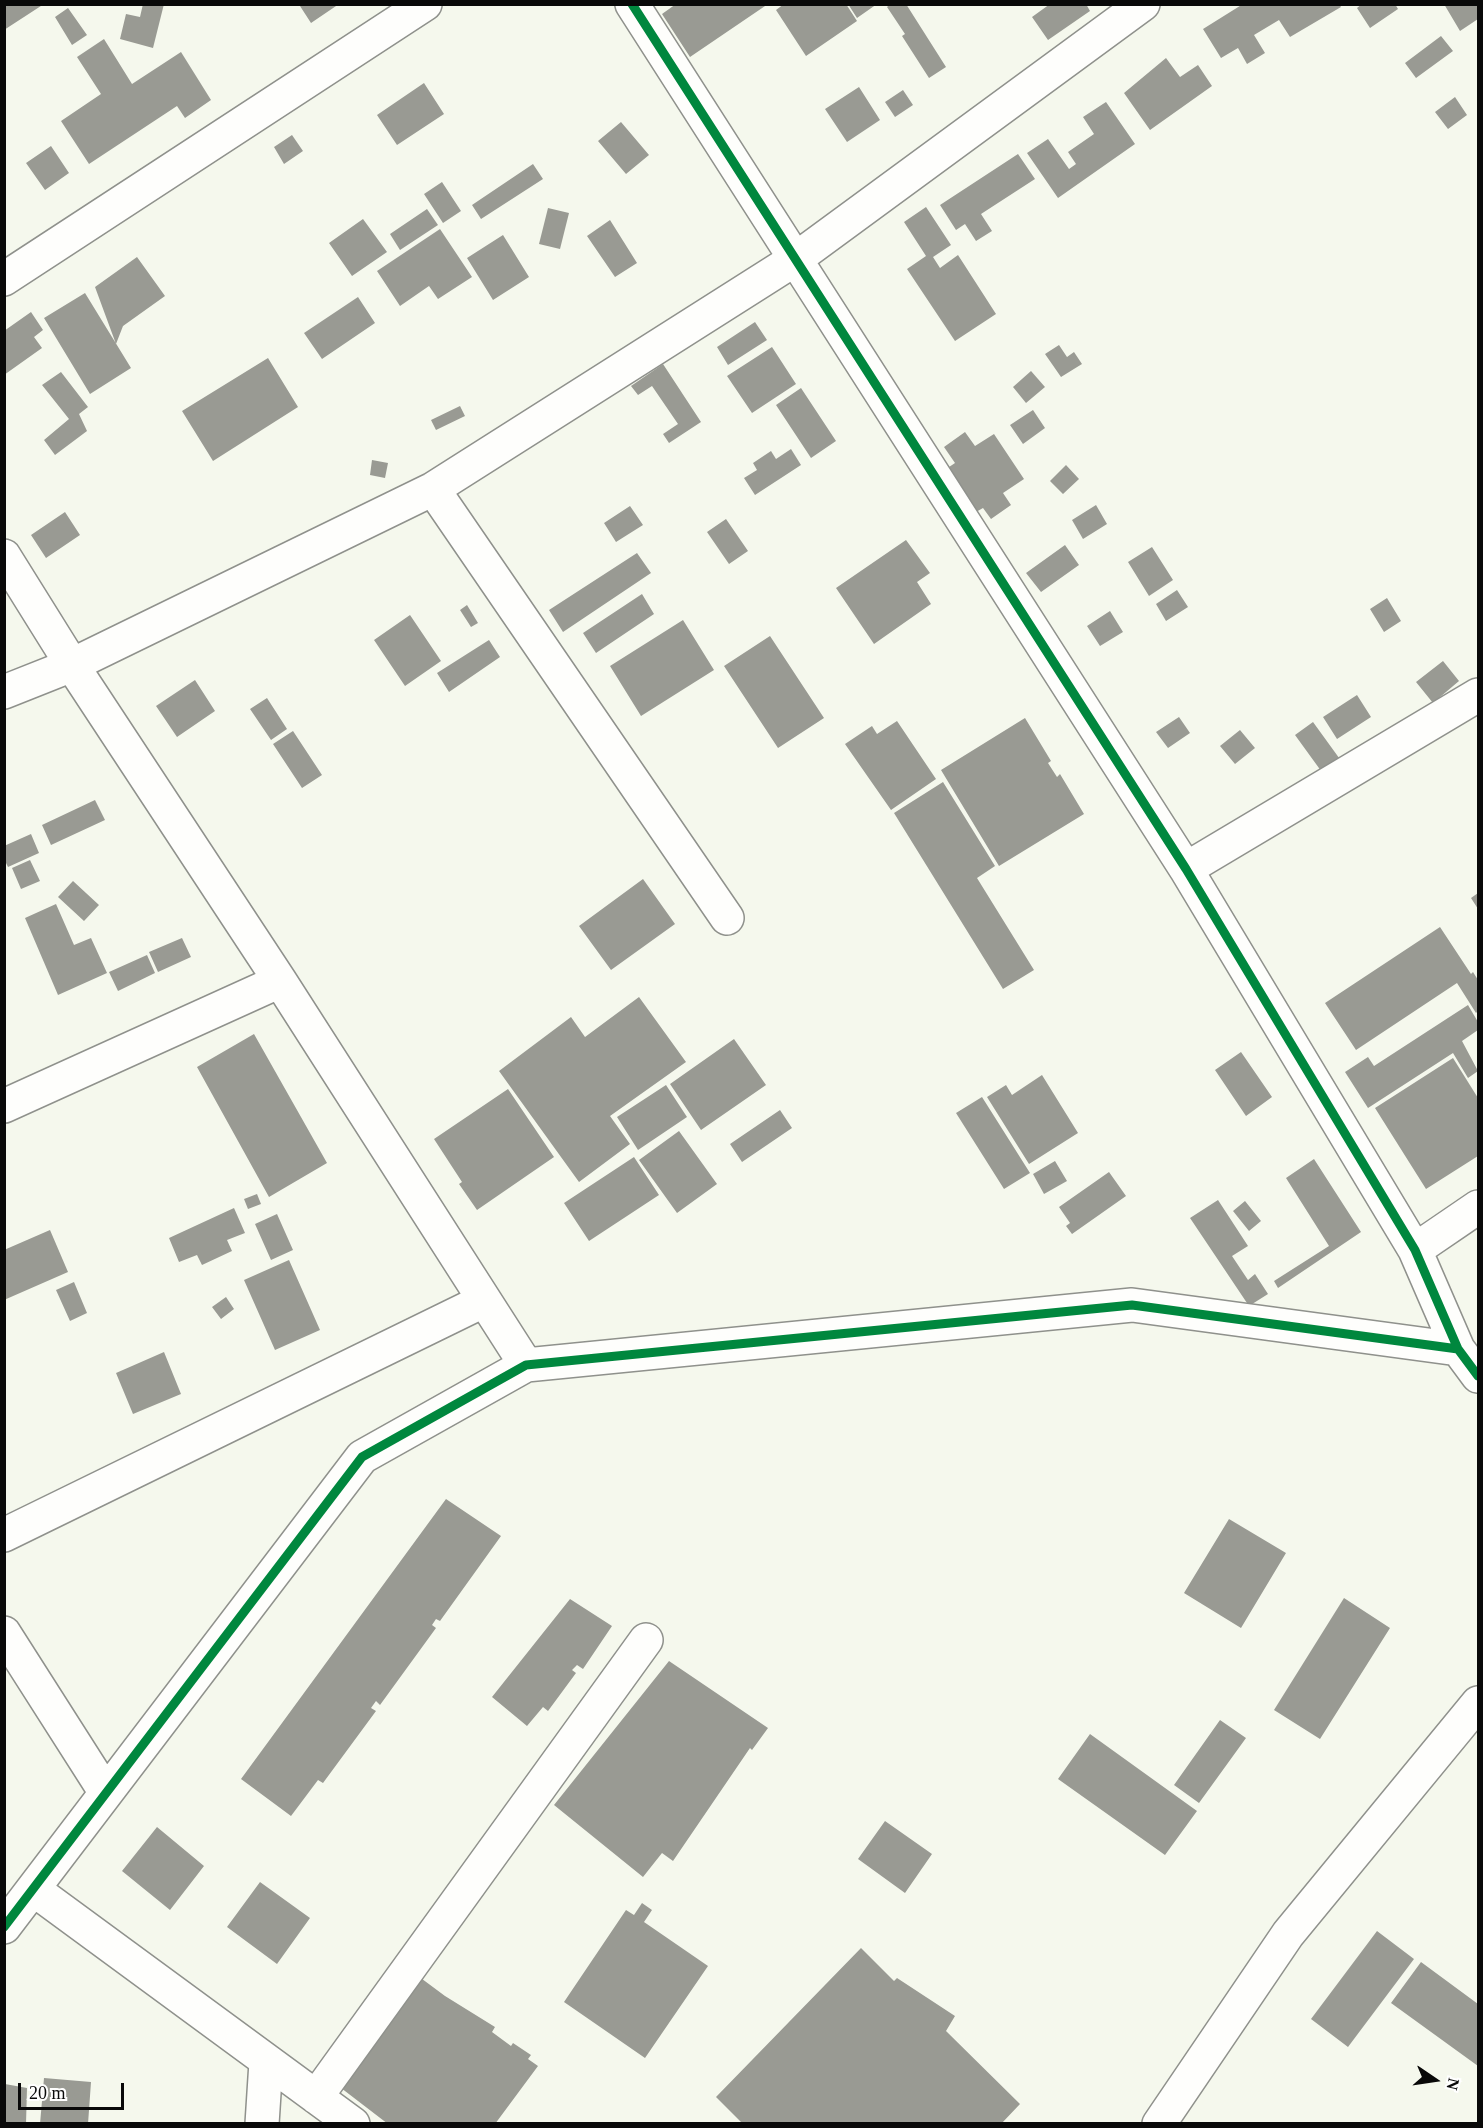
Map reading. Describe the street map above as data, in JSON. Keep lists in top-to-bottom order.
{
  "scale_bar": "20 m",
  "north": "right"
}
